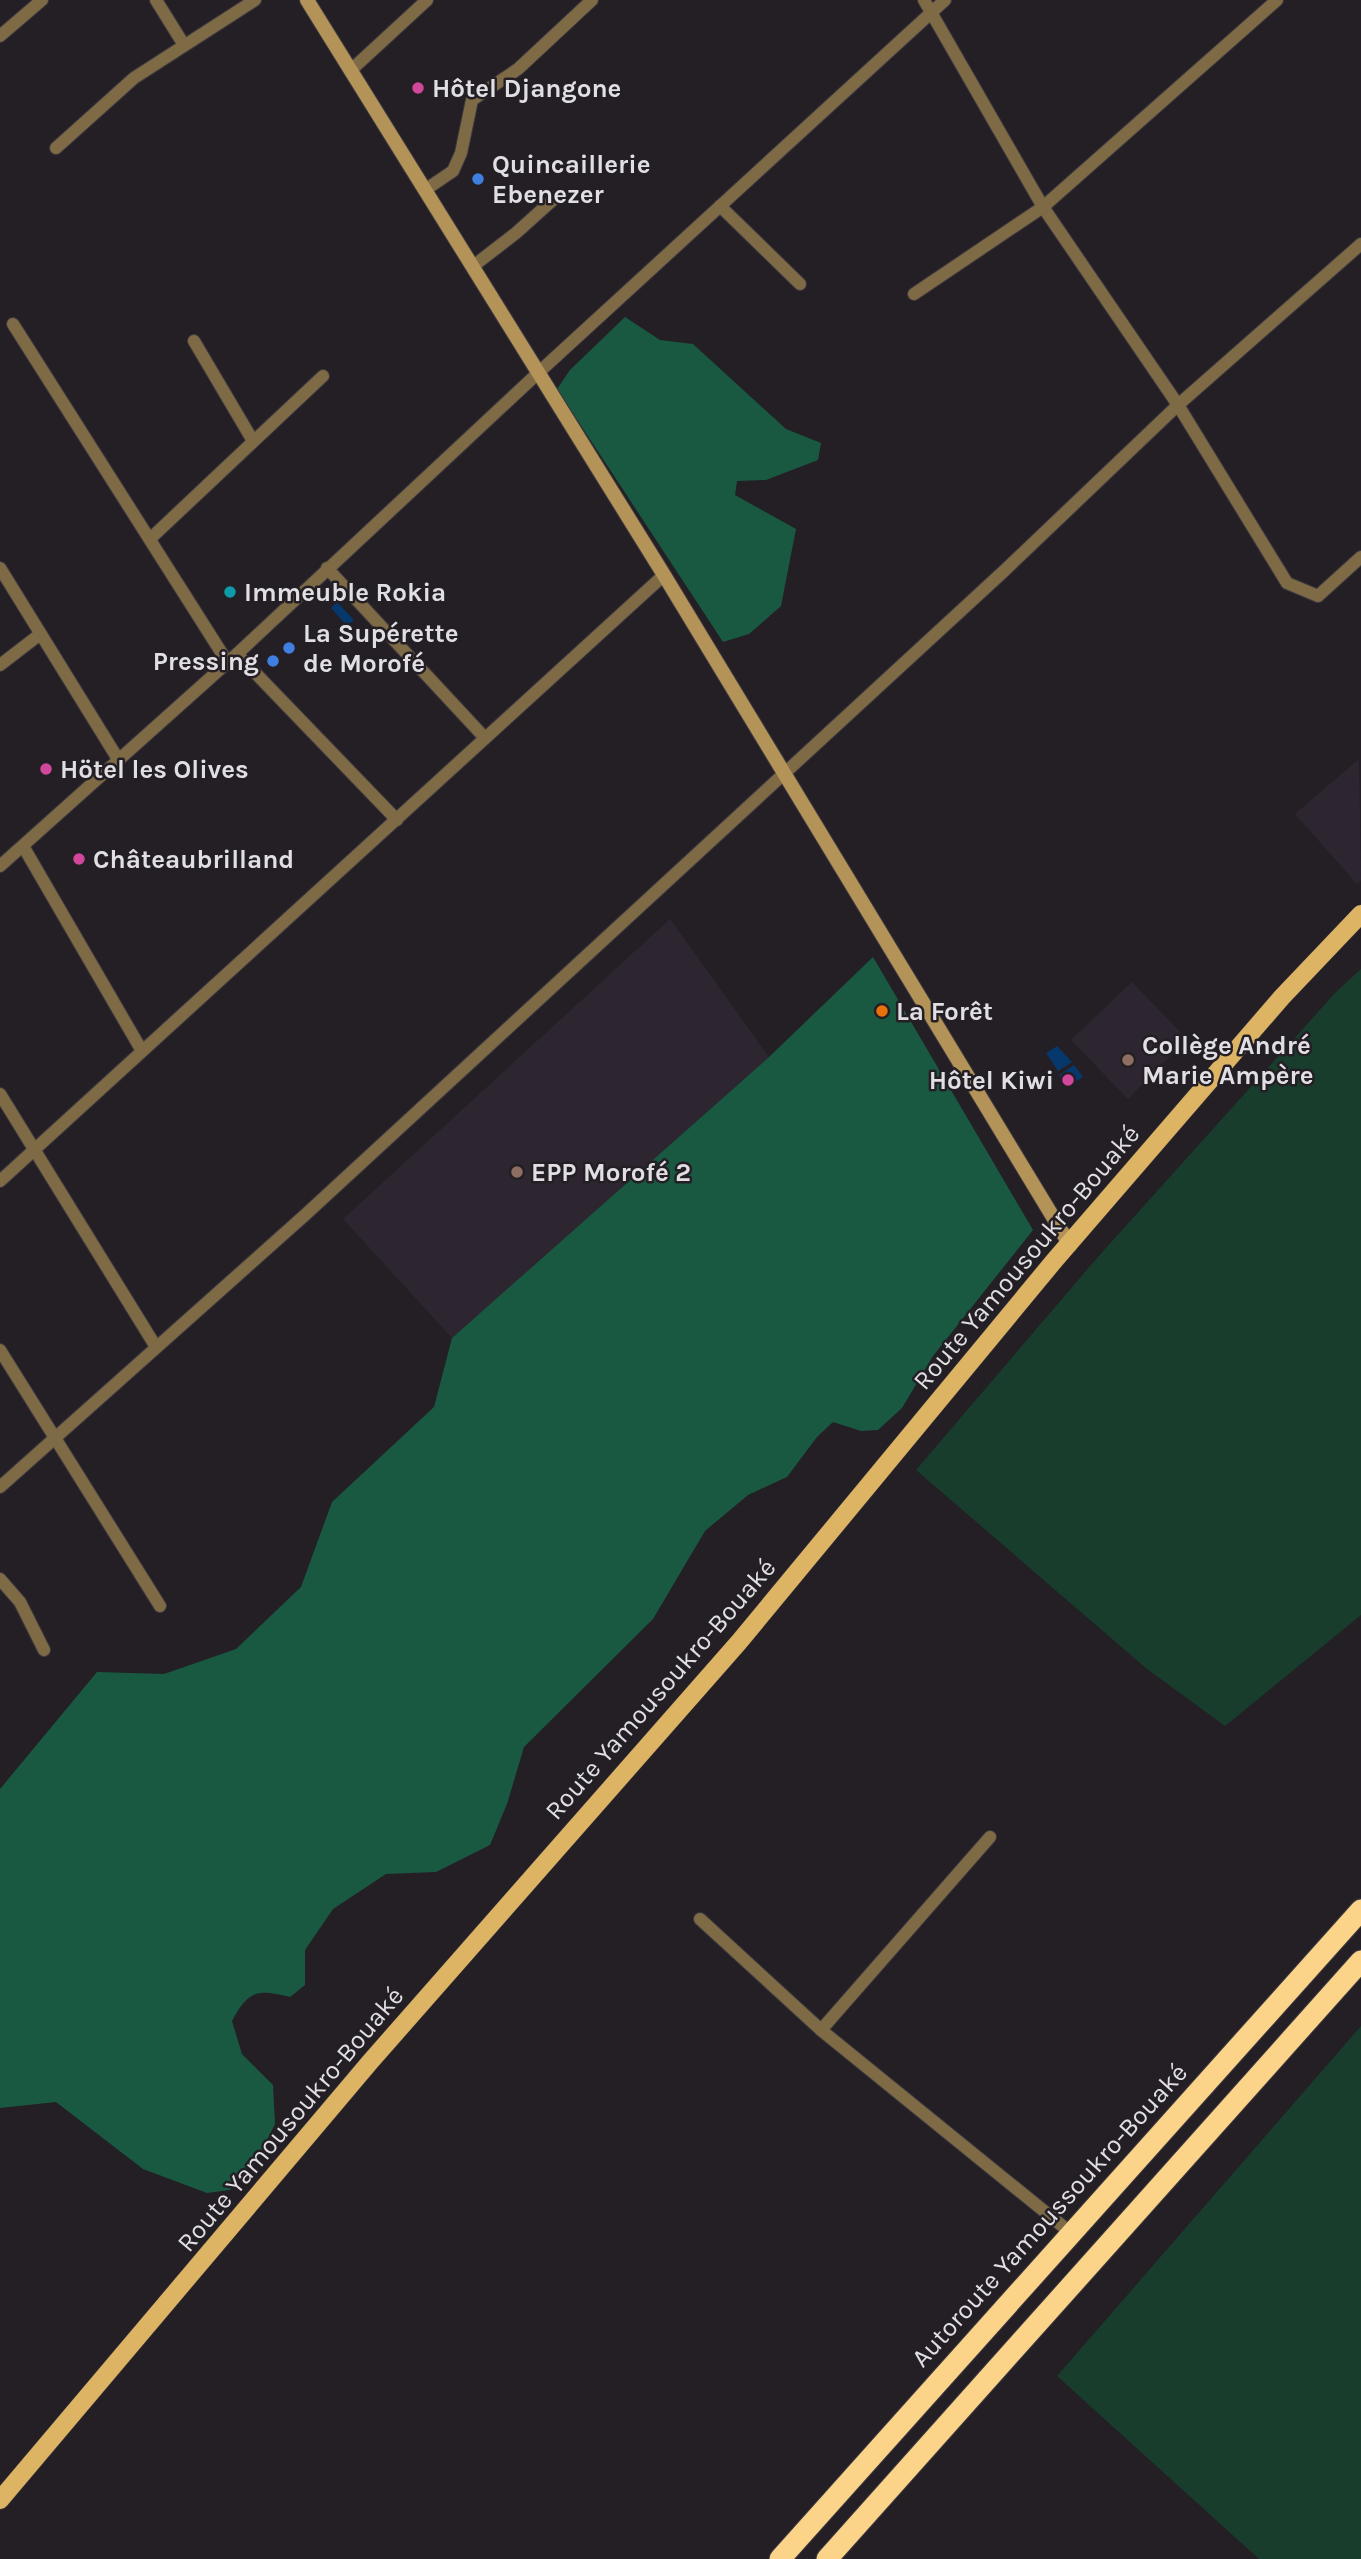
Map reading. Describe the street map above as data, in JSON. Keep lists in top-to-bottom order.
{
  "streets": {
    "highway": ["Autoroute Yamoussoukro-Bouaké"],
    "main road": ["Route Yamousoukro-Bouaké"]
  },
  "places": [
    "Hôtel Djangone",
    "Quincaillerie Ebenezer",
    "Immeuble Rokia",
    "La Supérette de Morofé",
    "Pressing",
    "Hötel les Olives",
    "Châteaubrilland",
    "La Forêt",
    "Collège André Marie Ampère",
    "Hôtel Kiwi",
    "EPP Morofé 2"
  ]
}
